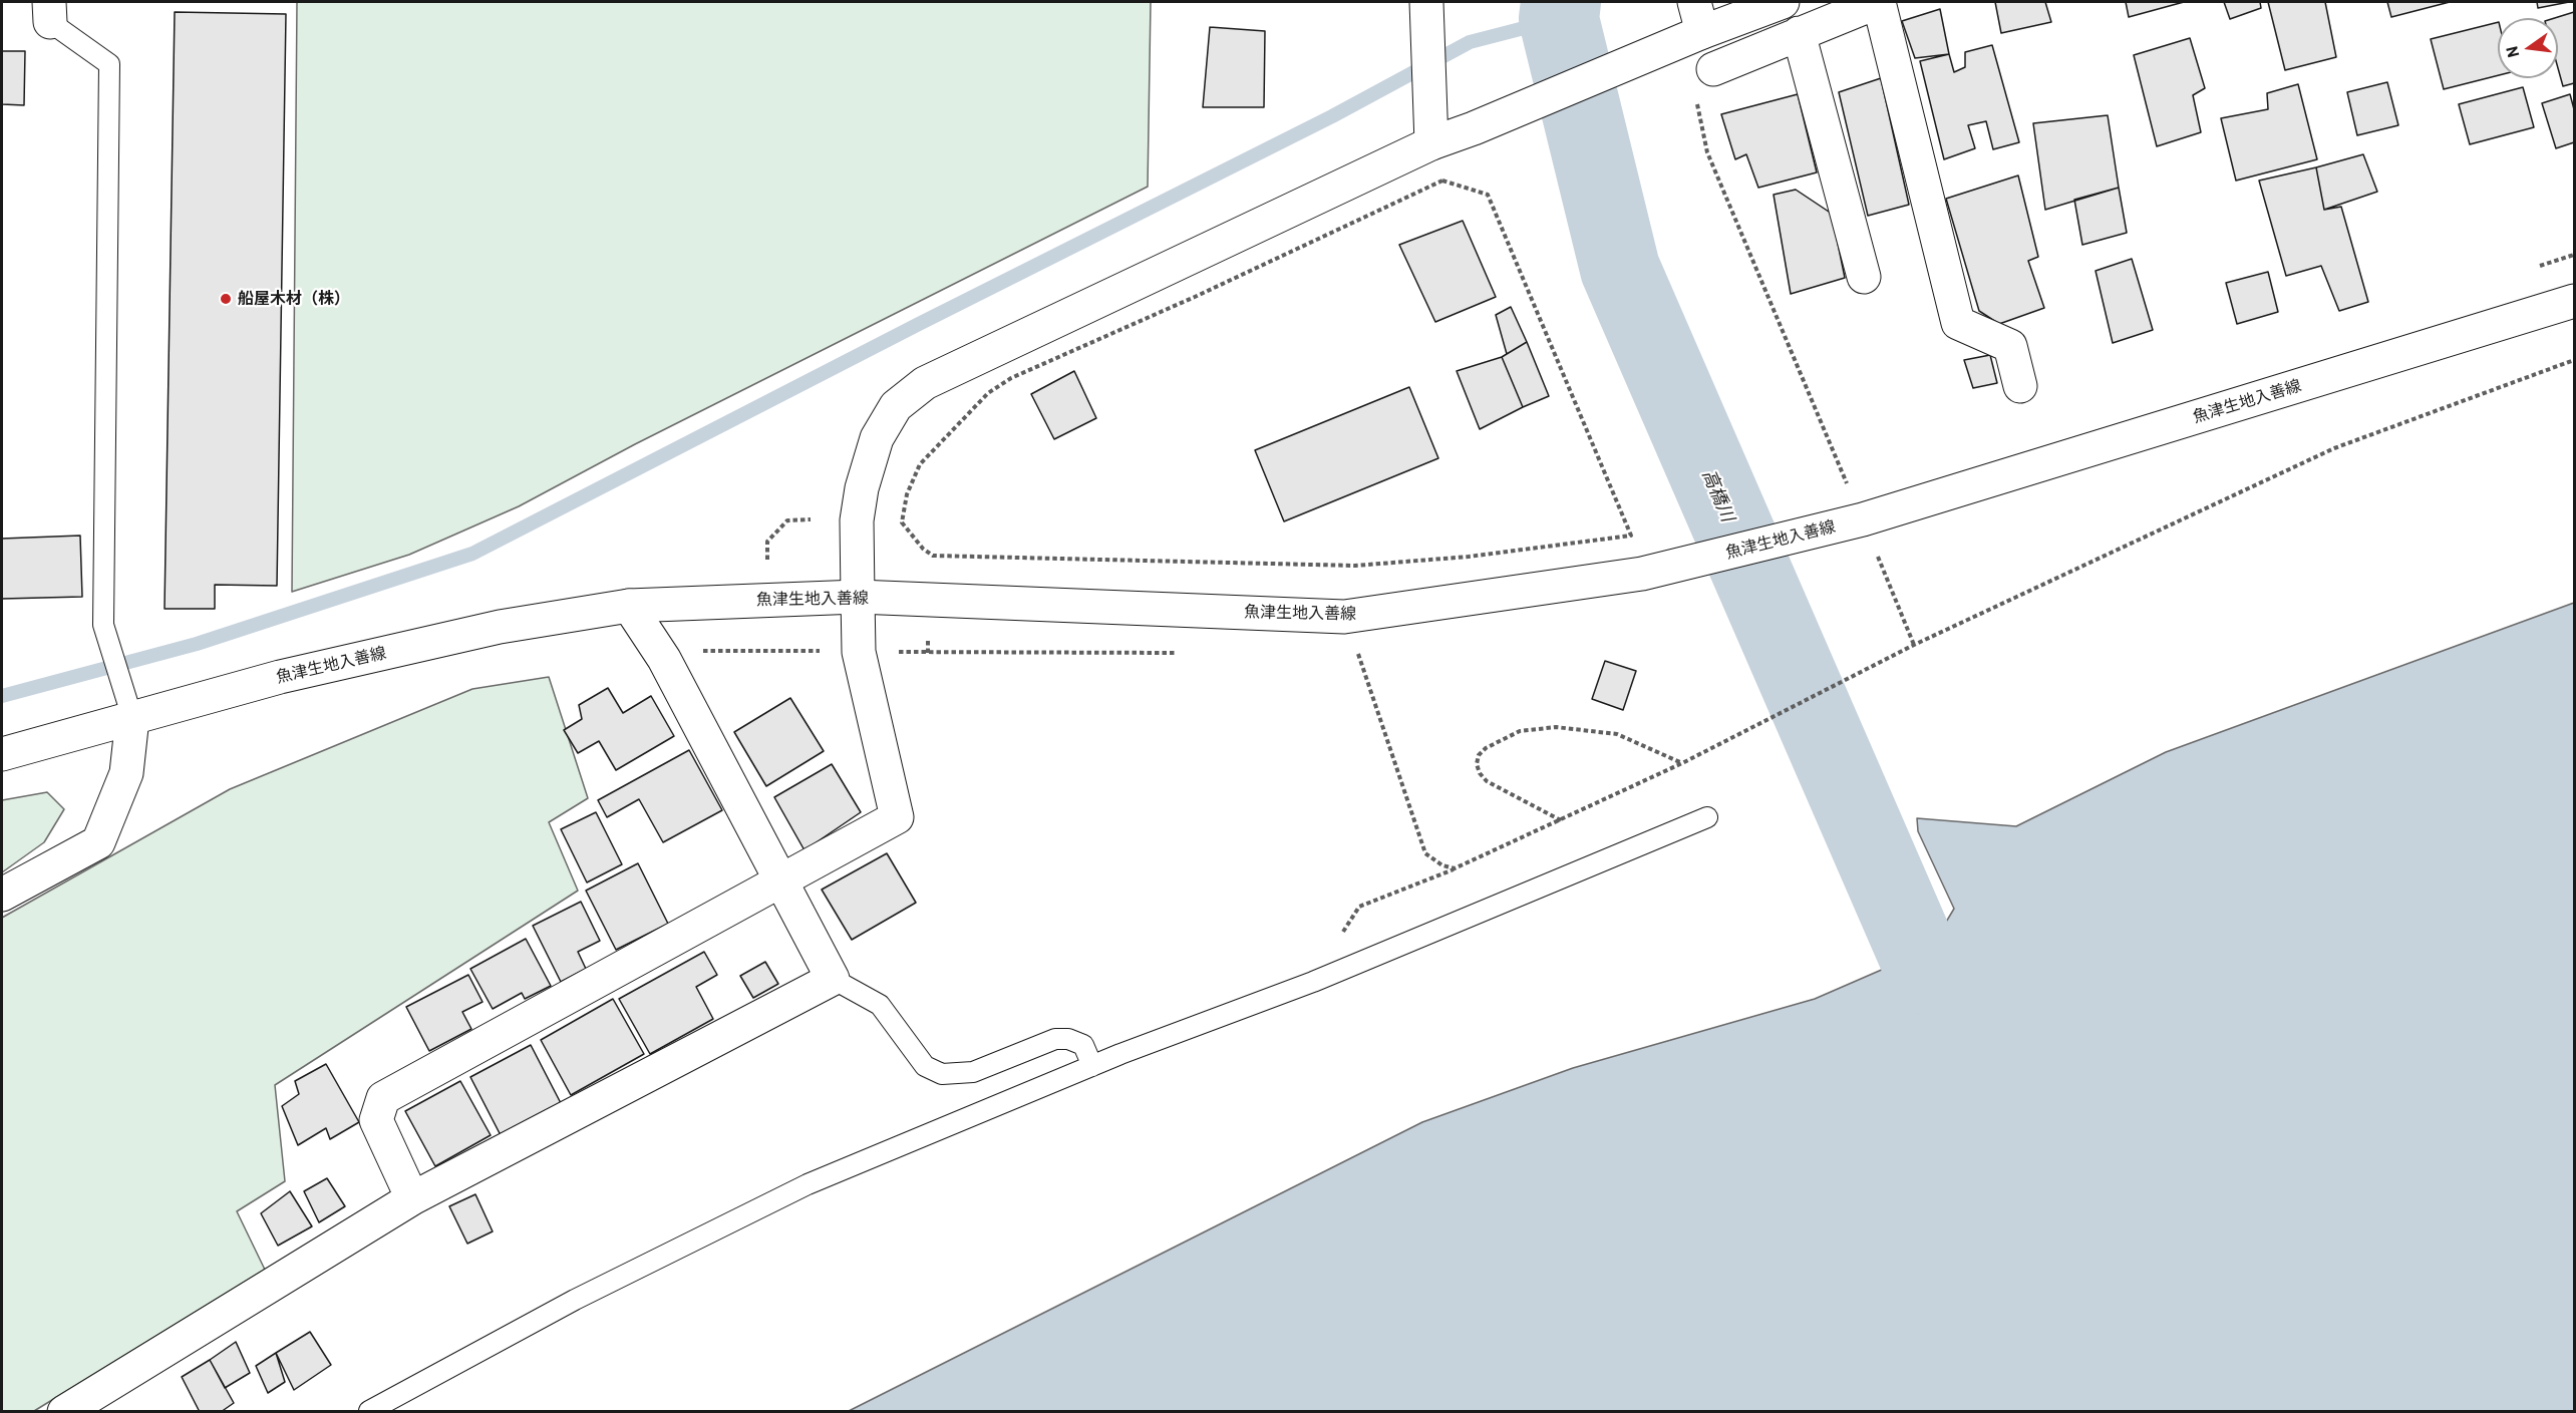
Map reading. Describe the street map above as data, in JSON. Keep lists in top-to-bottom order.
{
  "streets": {
    "street": ["魚津生地入善線"]
  },
  "water": ["高橋川"],
  "places": ["船屋木材（株）"],
  "north": "left"
}
